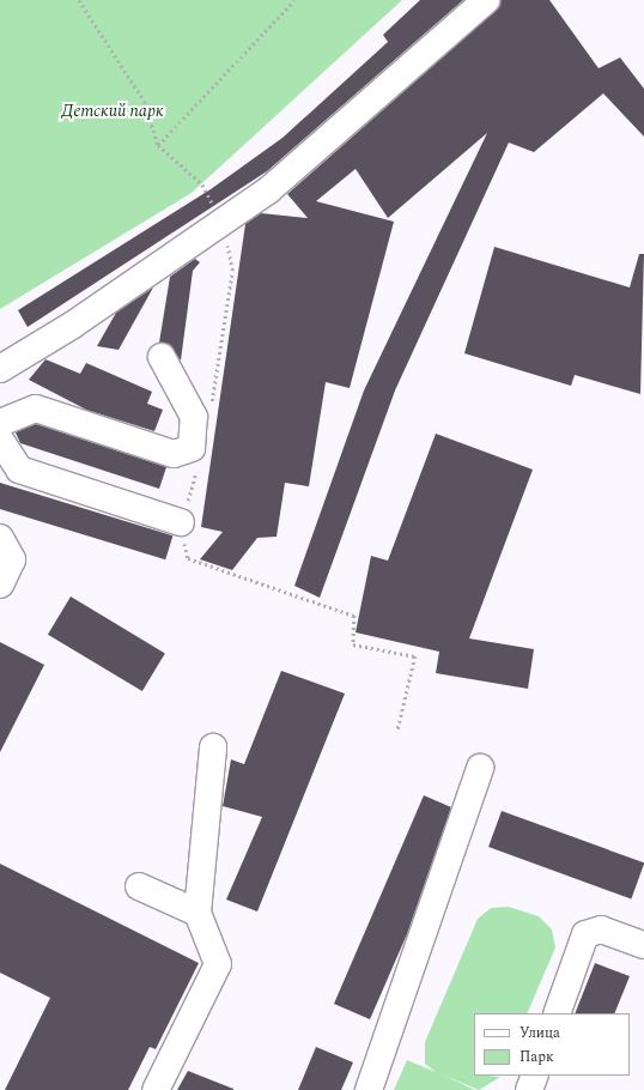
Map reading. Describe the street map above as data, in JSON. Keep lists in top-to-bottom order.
{
  "parks": ["Детский парк"],
  "legend": ["Улица", "Парк"]
}
